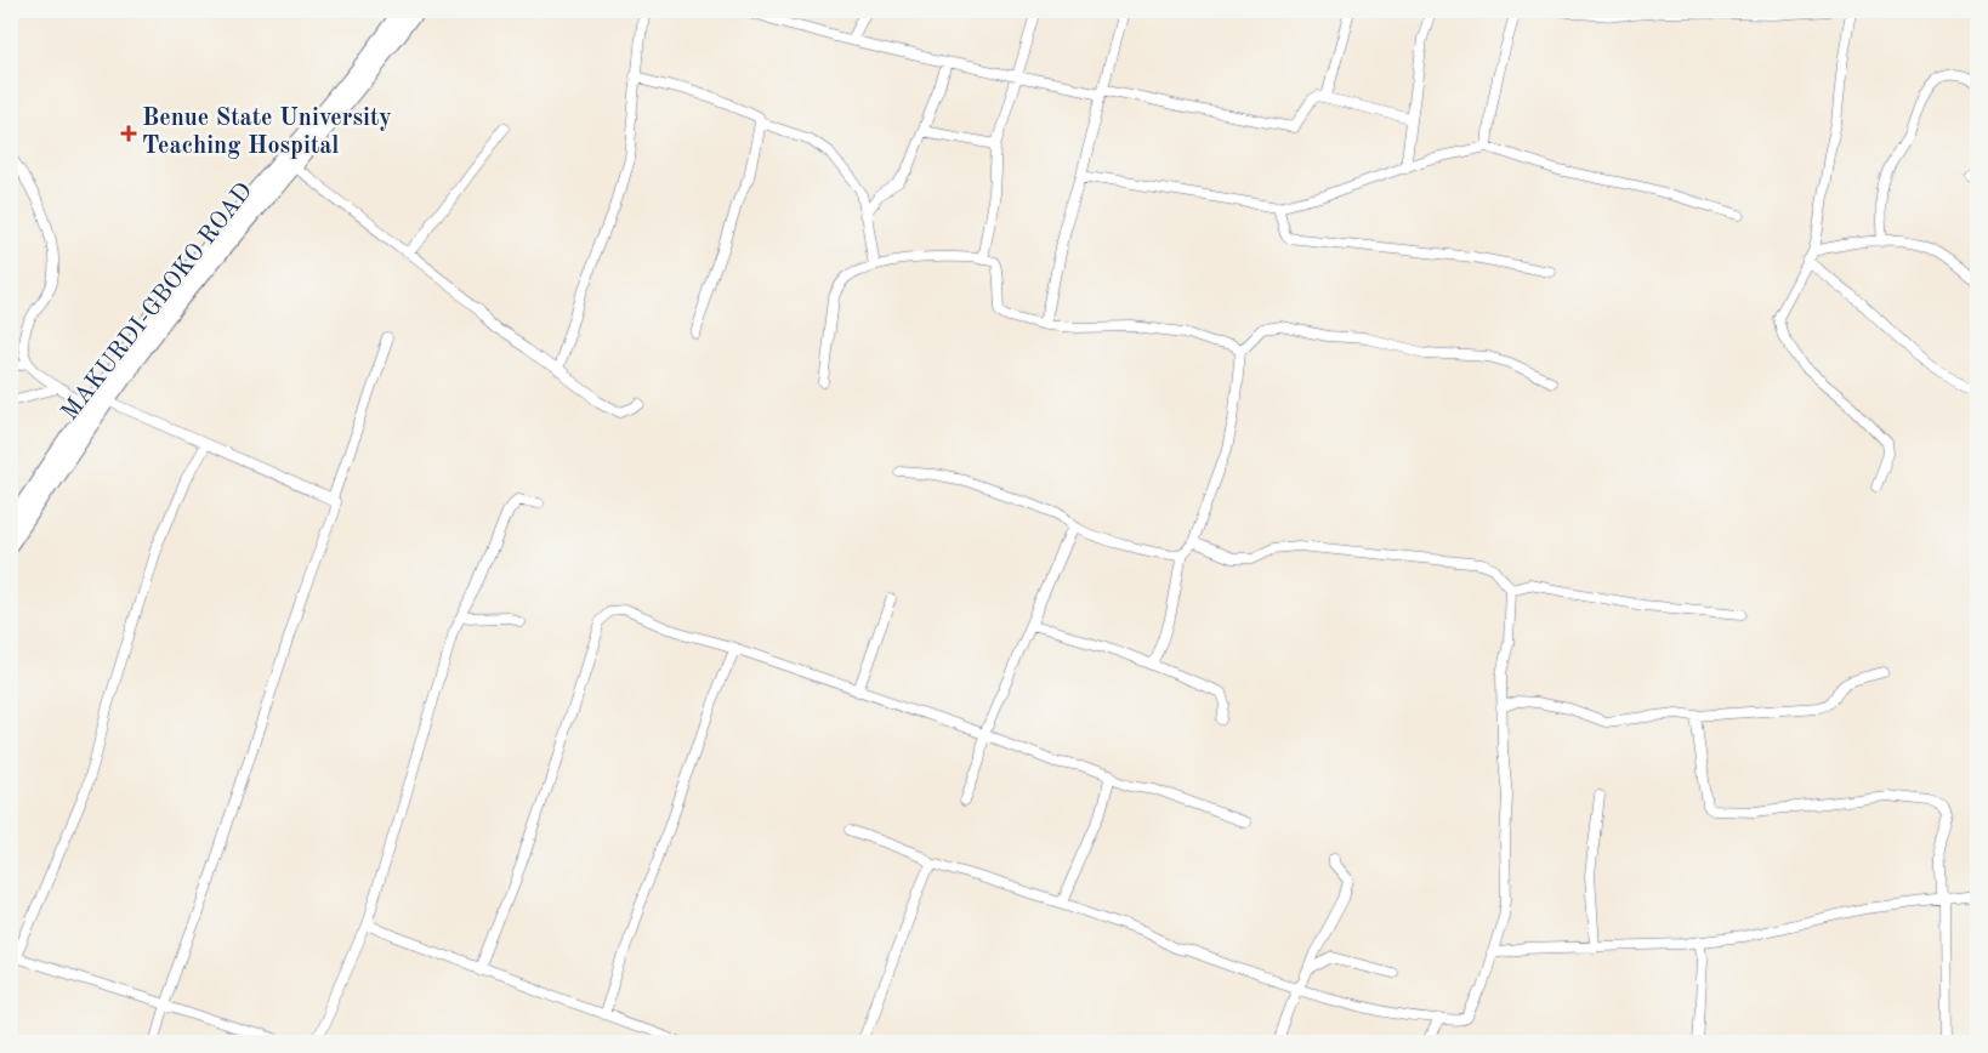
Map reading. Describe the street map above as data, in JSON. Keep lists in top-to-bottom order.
{
  "streets": {
    "main road": ["MAKURDI-GBOKO ROAD"]
  },
  "places": {
    "health": ["Benue State University Teaching Hospital"]
  }
}
